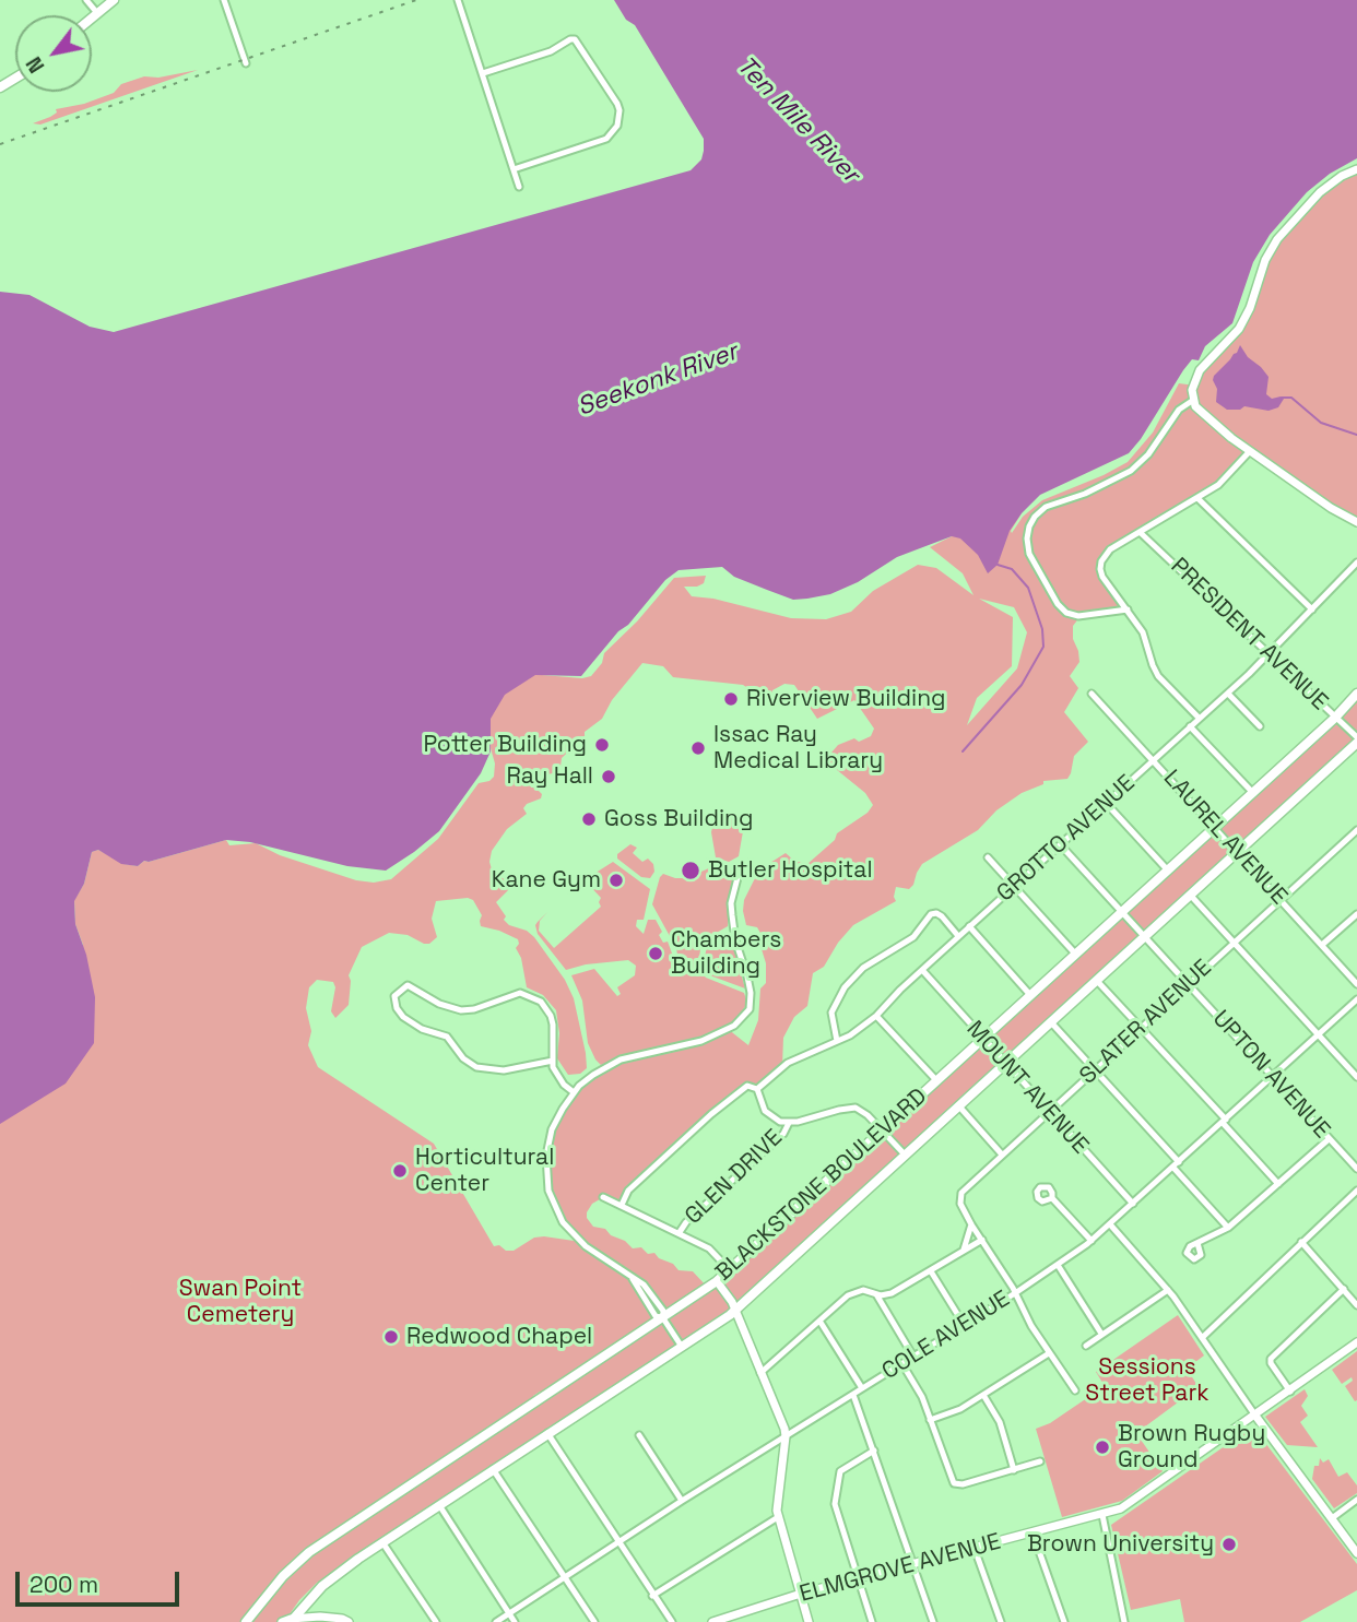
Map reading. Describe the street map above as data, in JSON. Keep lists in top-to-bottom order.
{
  "streets": {
    "main road": ["BLACKSTONE BOULEVARD"],
    "street": [
      "PRESIDENT AVENUE",
      "LAUREL AVENUE",
      "GROTTO AVENUE",
      "SLATER AVENUE",
      "UPTON AVENUE",
      "MOUNT AVENUE",
      "GLEN DRIVE",
      "COLE AVENUE",
      "ELMGROVE AVENUE"
    ]
  },
  "crossings": [
    ["PRESIDENT AVENUE", "GROTTO AVENUE"],
    ["PRESIDENT AVENUE", "BLACKSTONE BOULEVARD"],
    ["LAUREL AVENUE", "GROTTO AVENUE"],
    ["LAUREL AVENUE", "SLATER AVENUE"],
    ["LAUREL AVENUE", "BLACKSTONE BOULEVARD"],
    ["GROTTO AVENUE", "UPTON AVENUE"],
    ["GROTTO AVENUE", "MOUNT AVENUE"],
    ["SLATER AVENUE", "UPTON AVENUE"],
    ["SLATER AVENUE", "MOUNT AVENUE"],
    ["SLATER AVENUE", "COLE AVENUE"],
    ["UPTON AVENUE", "BLACKSTONE BOULEVARD"],
    ["UPTON AVENUE", "COLE AVENUE"],
    ["MOUNT AVENUE", "BLACKSTONE BOULEVARD"],
    ["MOUNT AVENUE", "COLE AVENUE"]
  ],
  "water": ["Ten Mile River", "Seekonk River"],
  "parks": ["Swan Point Cemetery", "Sessions Street Park"],
  "places": [
    "Riverview Building",
    "Potter Building",
    "Issac Ray Medical Library",
    "Ray Hall",
    "Goss Building",
    "Butler Hospital",
    "Kane Gym",
    "Chambers Building",
    "Horticultural Center",
    "Redwood Chapel",
    "Brown Rugby Ground",
    "Brown University"
  ],
  "scale_bar": "200 m",
  "north": "bottom left"
}
